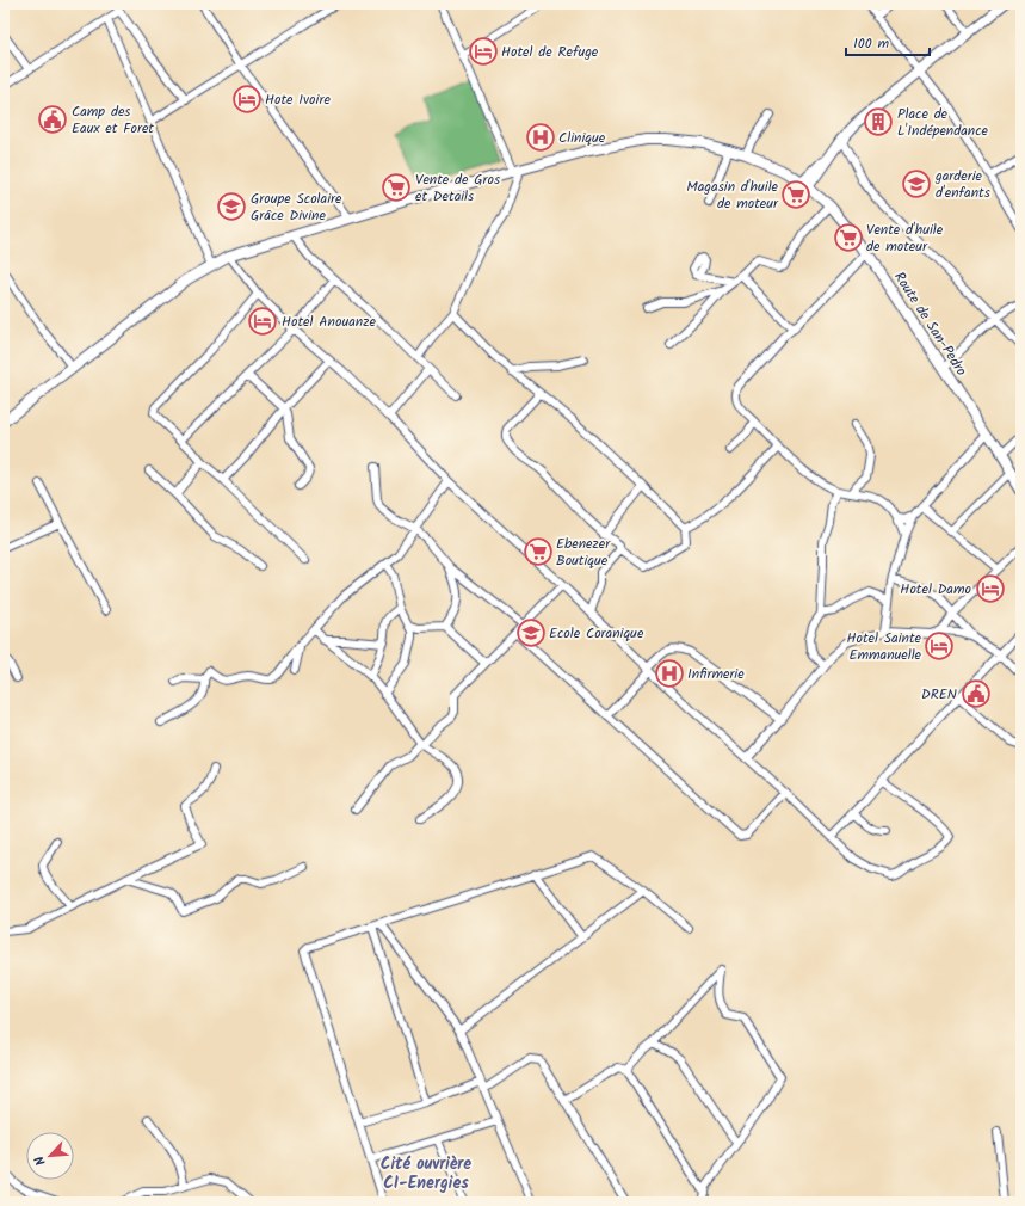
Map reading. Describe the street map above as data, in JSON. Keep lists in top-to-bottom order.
{
  "streets": {
    "main road": ["Route de San-Pedro"]
  },
  "districts": ["Cité ouvrière CI-Energies"],
  "places": {
    "hotel": [
      "Hotel de Refuge",
      "Hote Ivoire",
      "Hotel Anouanze",
      "Hotel Damo",
      "Hotel Sainte Emmanuelle"
    ],
    "public building": ["Camp des Eaux et Foret", "DREN"],
    "building": ["Place de L'Indépendance"],
    "hospital": ["Clinique", "Infirmerie"],
    "school or university": ["garderie d'enfants", "Groupe Scolaire Grâce Divine", "Ecole Coranique"],
    "supermarket": [
      "Vente de Gros et Details",
      "Magasin d'huile de moteur",
      "Vente d'huile de moteur",
      "Ebenezer Boutique"
    ]
  },
  "scale_bar": "100 m",
  "north": "bottom left"
}
